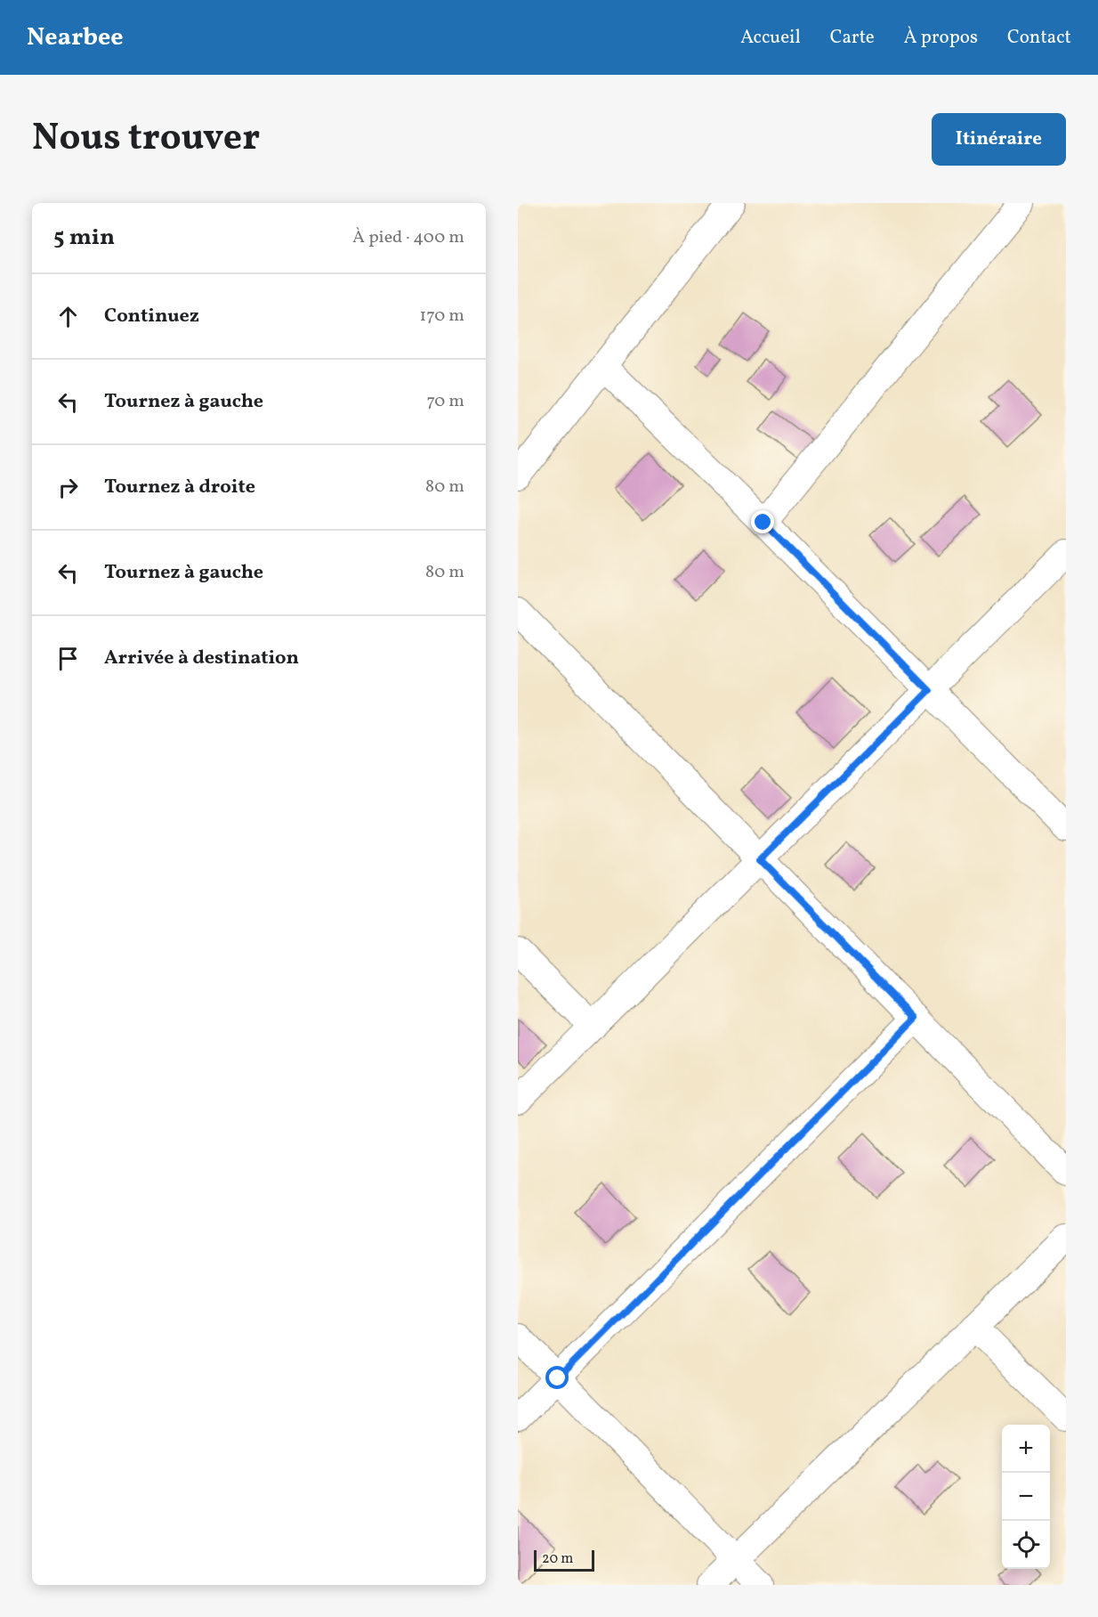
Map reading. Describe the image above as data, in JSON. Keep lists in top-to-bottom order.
{
  "scale_bar": "20 m",
  "page": {
    "header": "Nearbee",
    "nav": [
      "Accueil",
      "Carte",
      "À propos",
      "Contact"
    ],
    "title": "Nous trouver",
    "buttons": "Itinéraire",
    "heading": ["5 min", "À pied · 400 m"],
    "list": [
      ["Continuez", "170 m"],
      ["Tournez à gauche", "70 m"],
      ["Tournez à droite", "80 m"],
      ["Tournez à gauche", "80 m"],
      "Arrivée à destination"
    ],
    "map_buttons": ["+", "−"],
    "scale": "20 m"
  }
}
